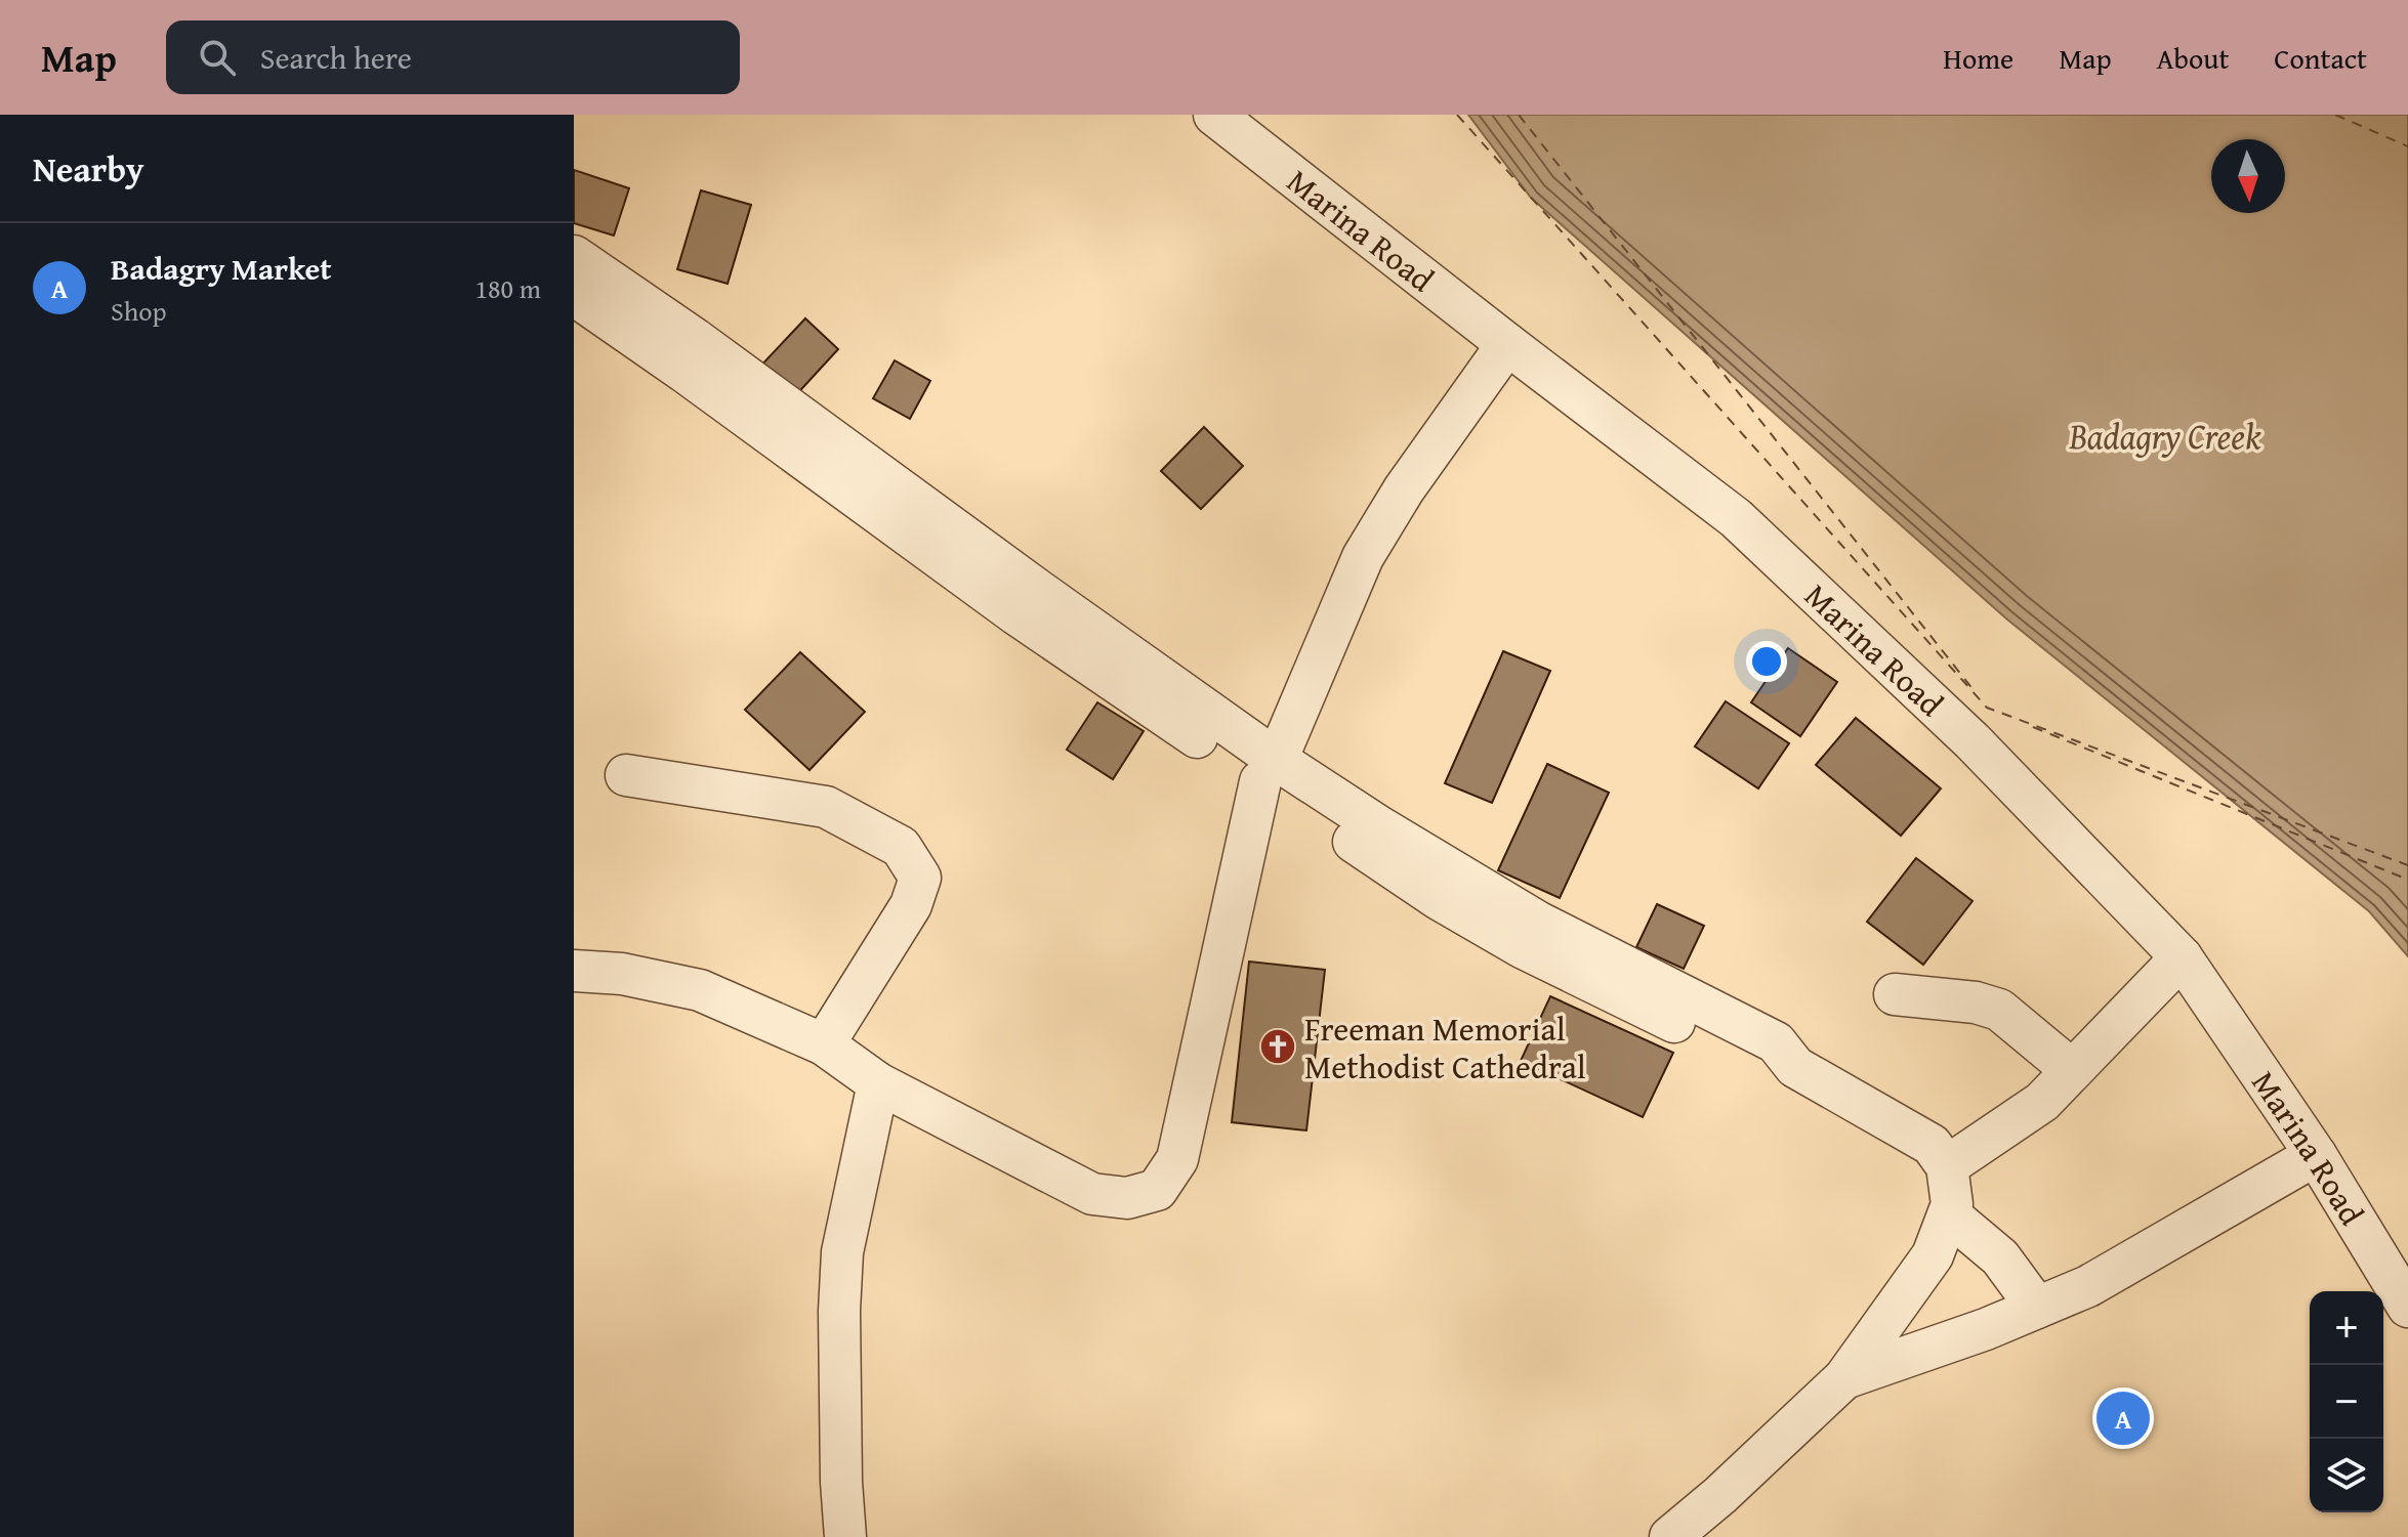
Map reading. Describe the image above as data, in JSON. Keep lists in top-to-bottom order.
{
  "streets": {
    "street": ["Marina Road"]
  },
  "water": ["Badagry Creek"],
  "places": {
    "church": ["Freeman Memorial Methodist Cathedral"]
  },
  "north": "bottom",
  "page": {
    "header": "Map",
    "search": "Search here",
    "nav": [
      "Home",
      "Map",
      "About",
      "Contact"
    ],
    "heading": "Nearby",
    "list": [
      {
        "mark": "A",
        "name": "Badagry Market",
        "note": "Shop",
        "value": "180 m"
      }
    ],
    "map_buttons": ["+", "−"],
    "pins": "A"
  }
}
